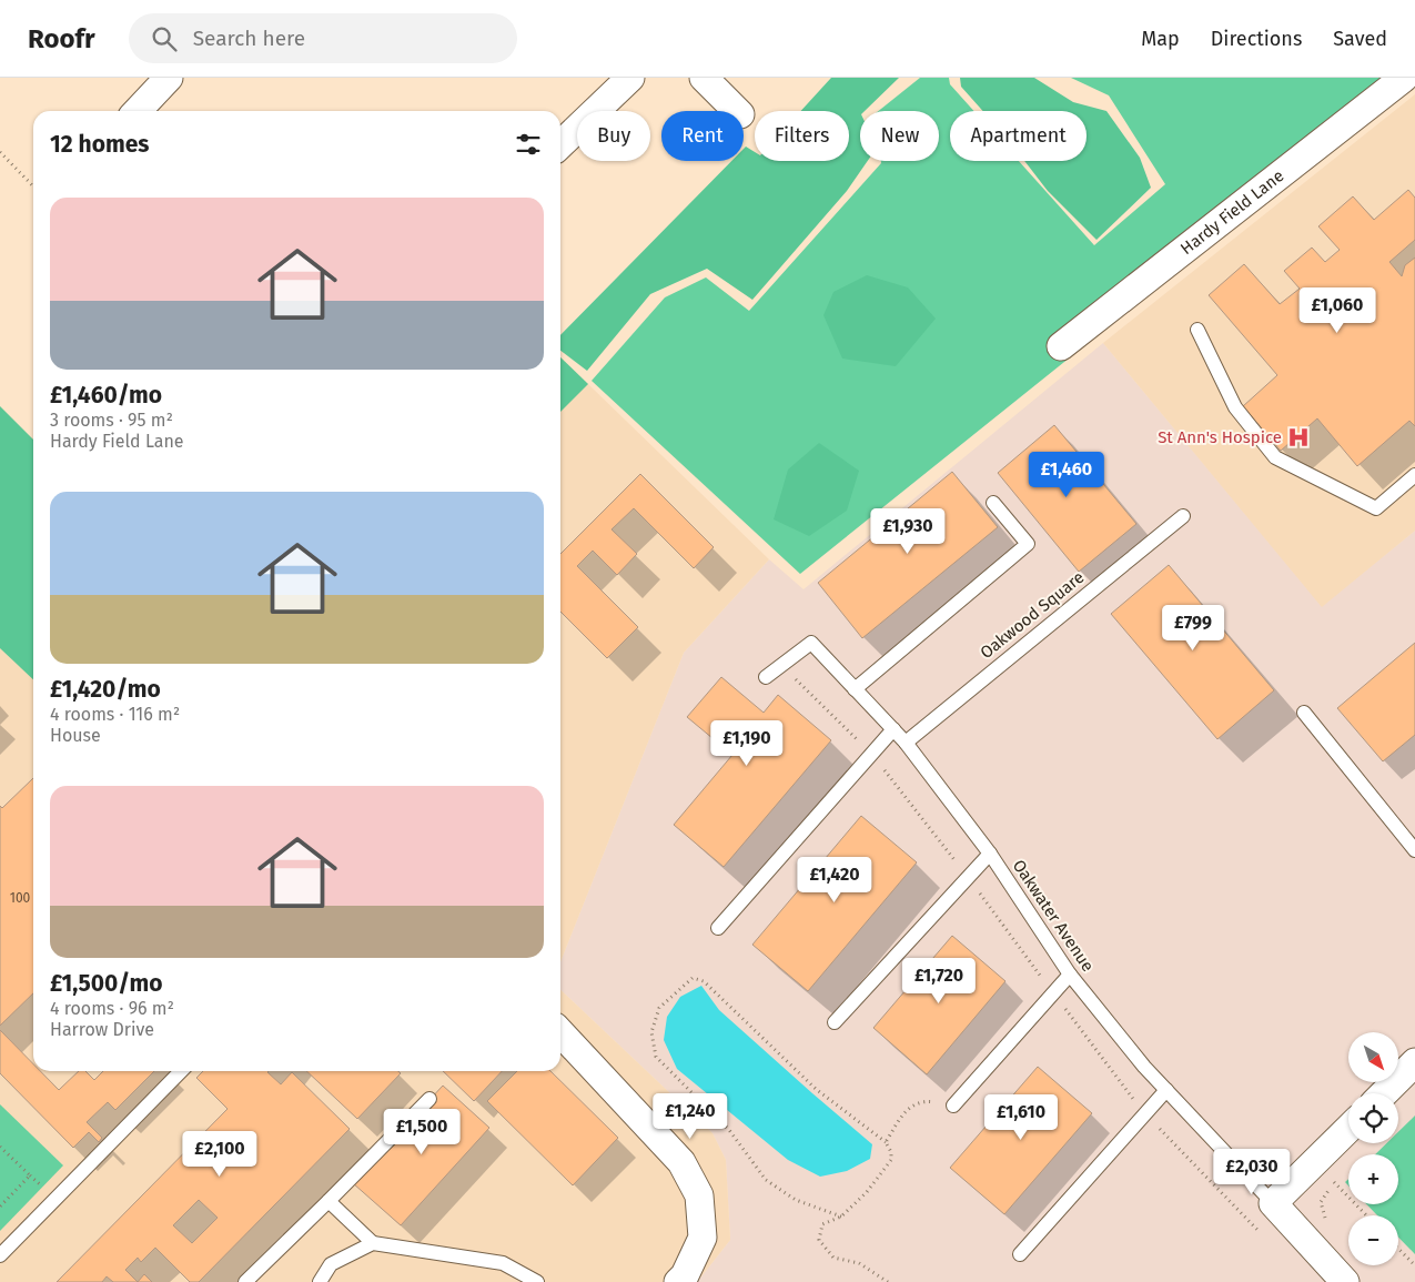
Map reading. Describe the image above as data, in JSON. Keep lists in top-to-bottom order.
{
  "streets": {
    "street": ["Hardy Field Lane"],
    "lane": ["Oakwood Square", "Oakwater Avenue"]
  },
  "crossings": [
    ["Oakwood Square", "Oakwater Avenue"]
  ],
  "places": {
    "hospital": ["St Ann's Hospice"]
  },
  "house_numbers": ["100"],
  "north": "bottom right",
  "page": {
    "header": "Roofr",
    "search": "Search here",
    "nav": ["Map", "Directions", "Saved"],
    "chip": [
      "Buy",
      "Rent",
      "Filters",
      "New",
      "Apartment"
    ],
    "heading": "12 homes",
    "list": [
      {
        "name": "£1,460/mo",
        "note": "3 rooms · 95 m² · Hardy Field Lane"
      },
      {
        "name": "£1,420/mo",
        "note": "4 rooms · 116 m² · House"
      },
      {
        "name": "£1,500/mo",
        "note": "4 rooms · 96 m² · Harrow Drive"
      }
    ],
    "price": [
      "£1,060",
      "£1,460",
      "£1,930",
      "£799",
      "£1,190",
      "£1,420",
      "£1,720",
      "£1,240",
      "£1,610",
      "£1,500",
      "£2,100",
      "£2,030"
    ],
    "map_buttons": ["+", "−"]
  }
}
